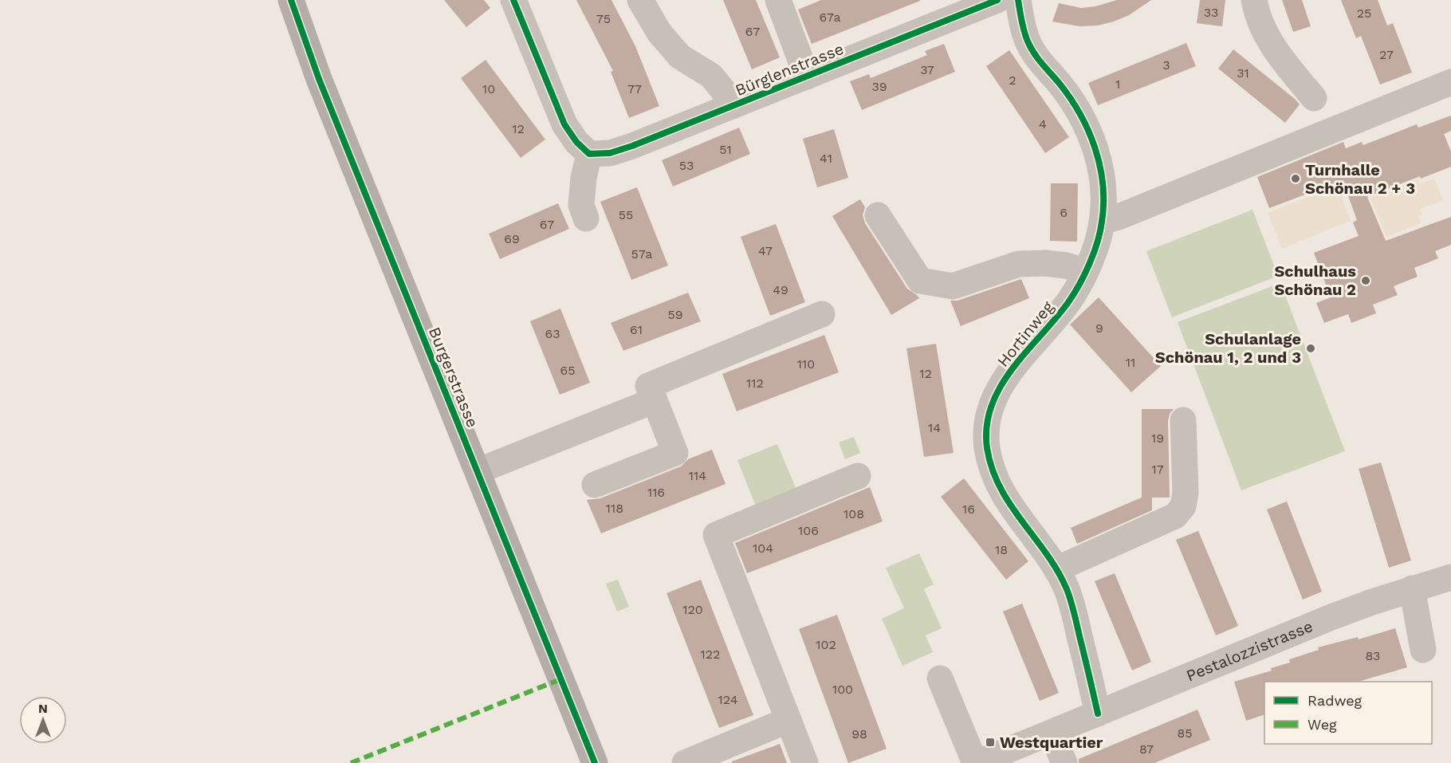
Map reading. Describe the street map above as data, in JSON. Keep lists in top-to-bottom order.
{
  "streets": {
    "main road": ["Burgerstrasse"],
    "street": ["Bürglenstrasse", "Hortinweg", "Pestalozzistrasse"]
  },
  "crossings": [
    ["Hortinweg", "Pestalozzistrasse"]
  ],
  "places": {
    "other": ["Turnhalle Schönau 2 + 3", "Schulhaus Schönau 2", "Schulanlage Schönau 1, 2 und 3"],
    "transit": ["Westquartier"]
  },
  "house_numbers": [
    "33",
    "25",
    "67a",
    "75",
    "67",
    "27",
    "3",
    "37",
    "31",
    "2",
    "1",
    "39",
    "10",
    "77",
    "4",
    "12",
    "51",
    "41",
    "53",
    "6",
    "55",
    "67",
    "69",
    "47",
    "57a",
    "49",
    "59",
    "9",
    "61",
    "63",
    "11",
    "110",
    "65",
    "12",
    "112",
    "14",
    "19",
    "17",
    "114",
    "116",
    "118",
    "16",
    "108",
    "106",
    "104",
    "18",
    "120",
    "102",
    "122",
    "83",
    "100",
    "124",
    "85",
    "98",
    "87"
  ],
  "legend": ["Radweg", "Weg"],
  "north": "top"
}
